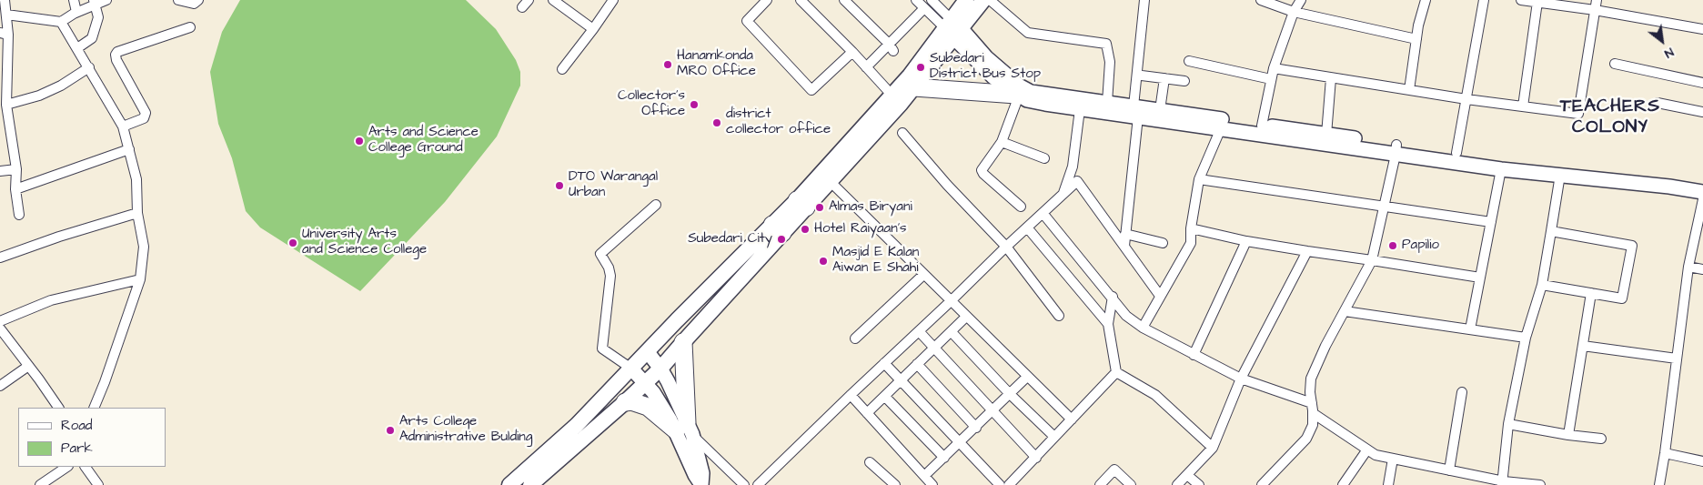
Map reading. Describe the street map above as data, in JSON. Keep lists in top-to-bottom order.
{
  "districts": ["TEACHERS COLONY"],
  "places": [
    "Hanamkonda MRO Office",
    "Subedari District Bus Stop",
    "Collector's Office",
    "district collector office",
    "Arts and Science College Ground",
    "DTO Warangal Urban",
    "Almas Biryani",
    "Hotel Raiyaan's",
    "Subedari City",
    "University Arts and Science College",
    "Papilio",
    "Masjid E Kalan Aiwan E Shahi",
    "Arts College Administrative Bulding"
  ],
  "legend": ["Road", "Park"],
  "north": "bottom right"
}
